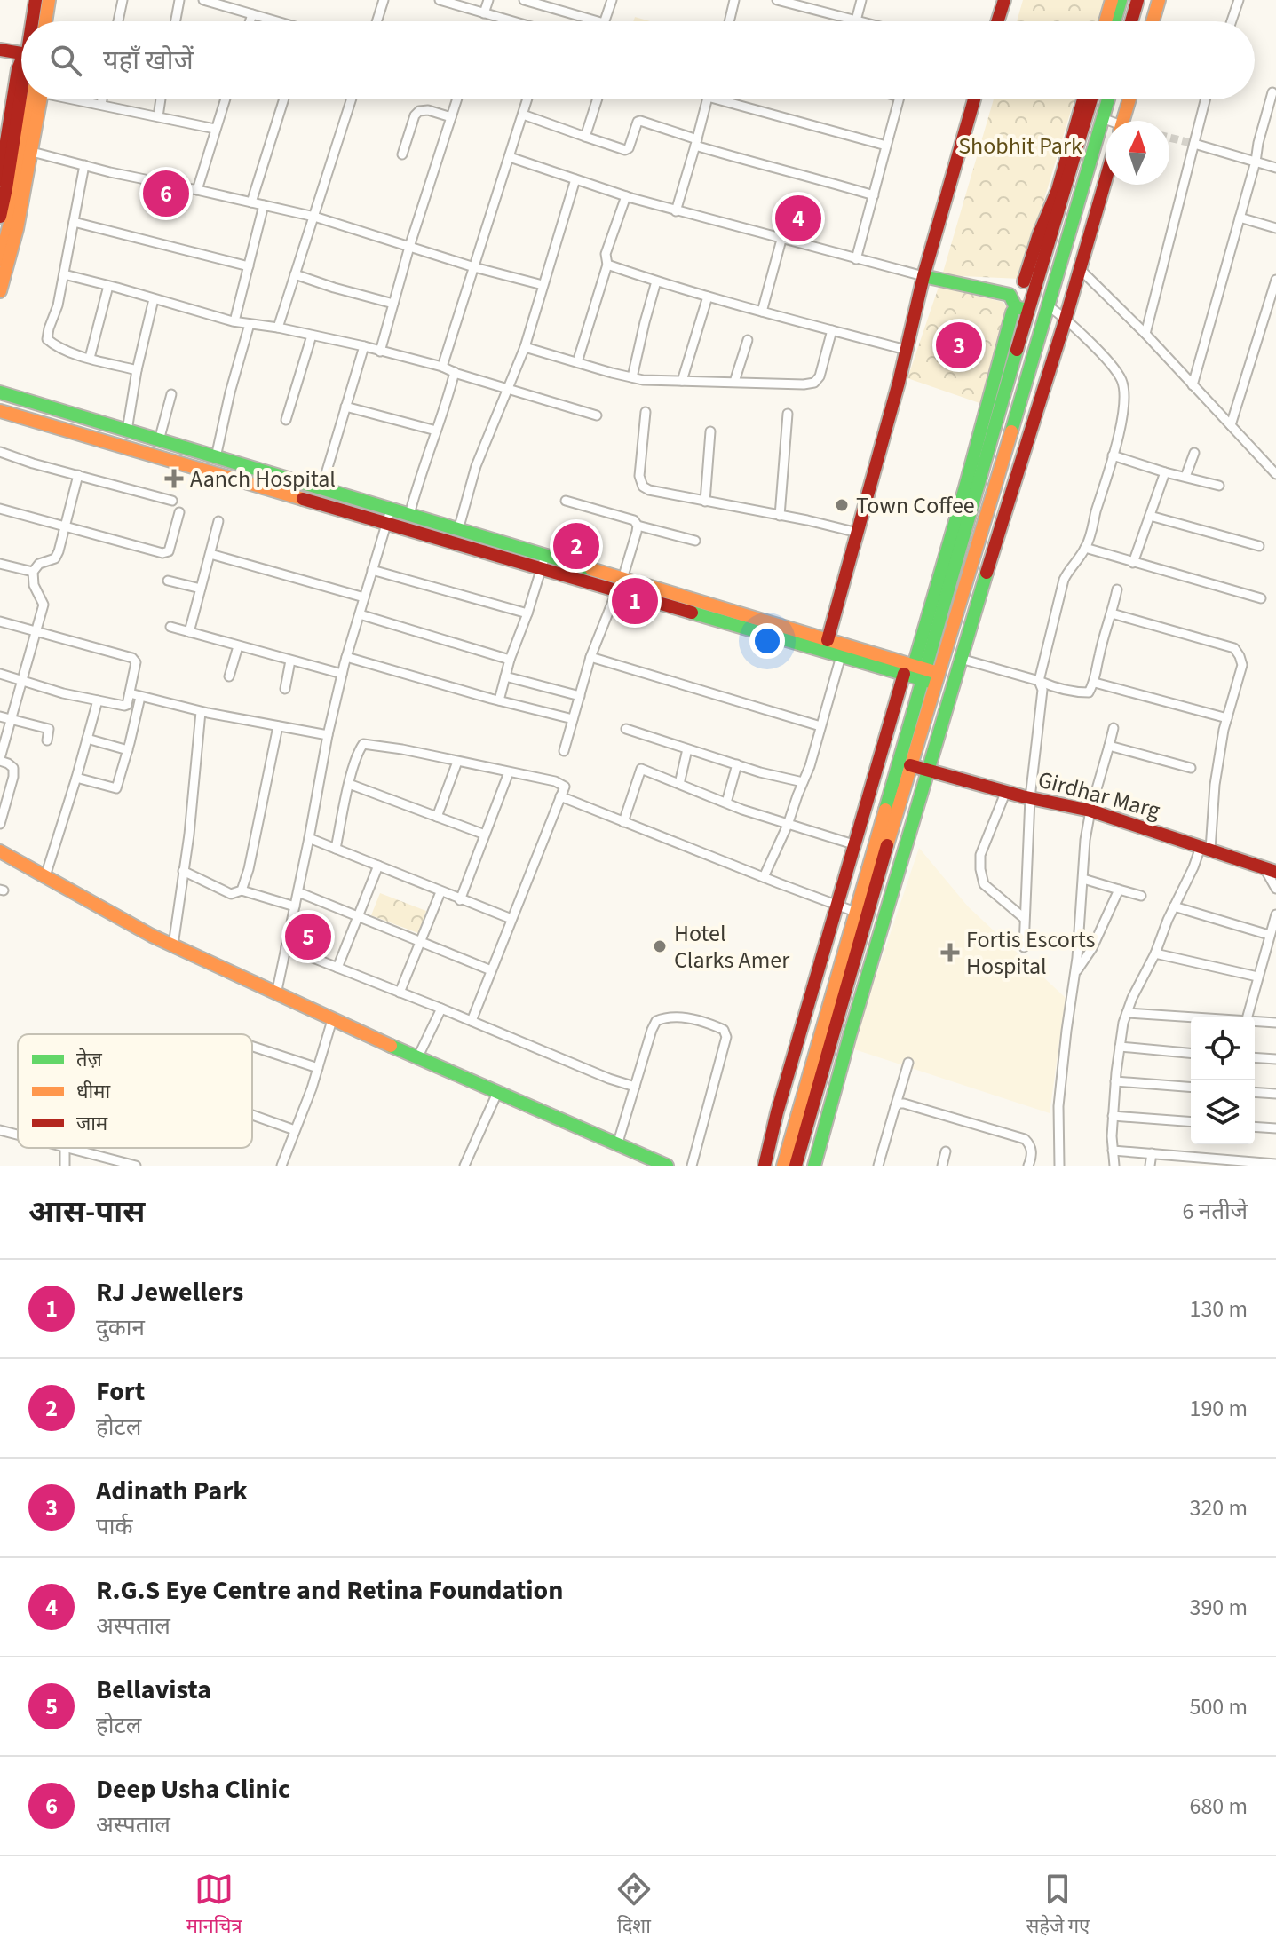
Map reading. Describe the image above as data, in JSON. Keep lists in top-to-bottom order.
{
  "streets": {
    "street": ["Girdhar Marg"]
  },
  "parks": ["Shobhit Park"],
  "places": {
    "health": ["Aanch Hospital", "Fortis Escorts Hospital"],
    "other": ["Town Coffee", "Hotel Clarks Amer"]
  },
  "legend": ["तेज़", "धीमा", "जाम"],
  "north": "top",
  "page": {
    "search": "यहाँ खोजें",
    "pins": [
      "6",
      "4",
      "3",
      "2",
      "1",
      "5"
    ],
    "heading": ["आस-पास", "6 नतीजे"],
    "list": [
      {
        "mark": "1",
        "name": "RJ Jewellers",
        "note": "दुकान",
        "value": "130 m"
      },
      {
        "mark": "2",
        "name": "Fort",
        "note": "होटल",
        "value": "190 m"
      },
      {
        "mark": "3",
        "name": "Adinath Park",
        "note": "पार्क",
        "value": "320 m"
      },
      {
        "mark": "4",
        "name": "R.G.S Eye Centre and Retina Foundation",
        "note": "अस्पताल",
        "value": "390 m"
      },
      {
        "mark": "5",
        "name": "Bellavista",
        "note": "होटल",
        "value": "500 m"
      },
      {
        "mark": "6",
        "name": "Deep Usha Clinic",
        "note": "अस्पताल",
        "value": "680 m"
      }
    ],
    "nav": ["मानचित्र", "दिशा", "सहेजे गए"]
  }
}
